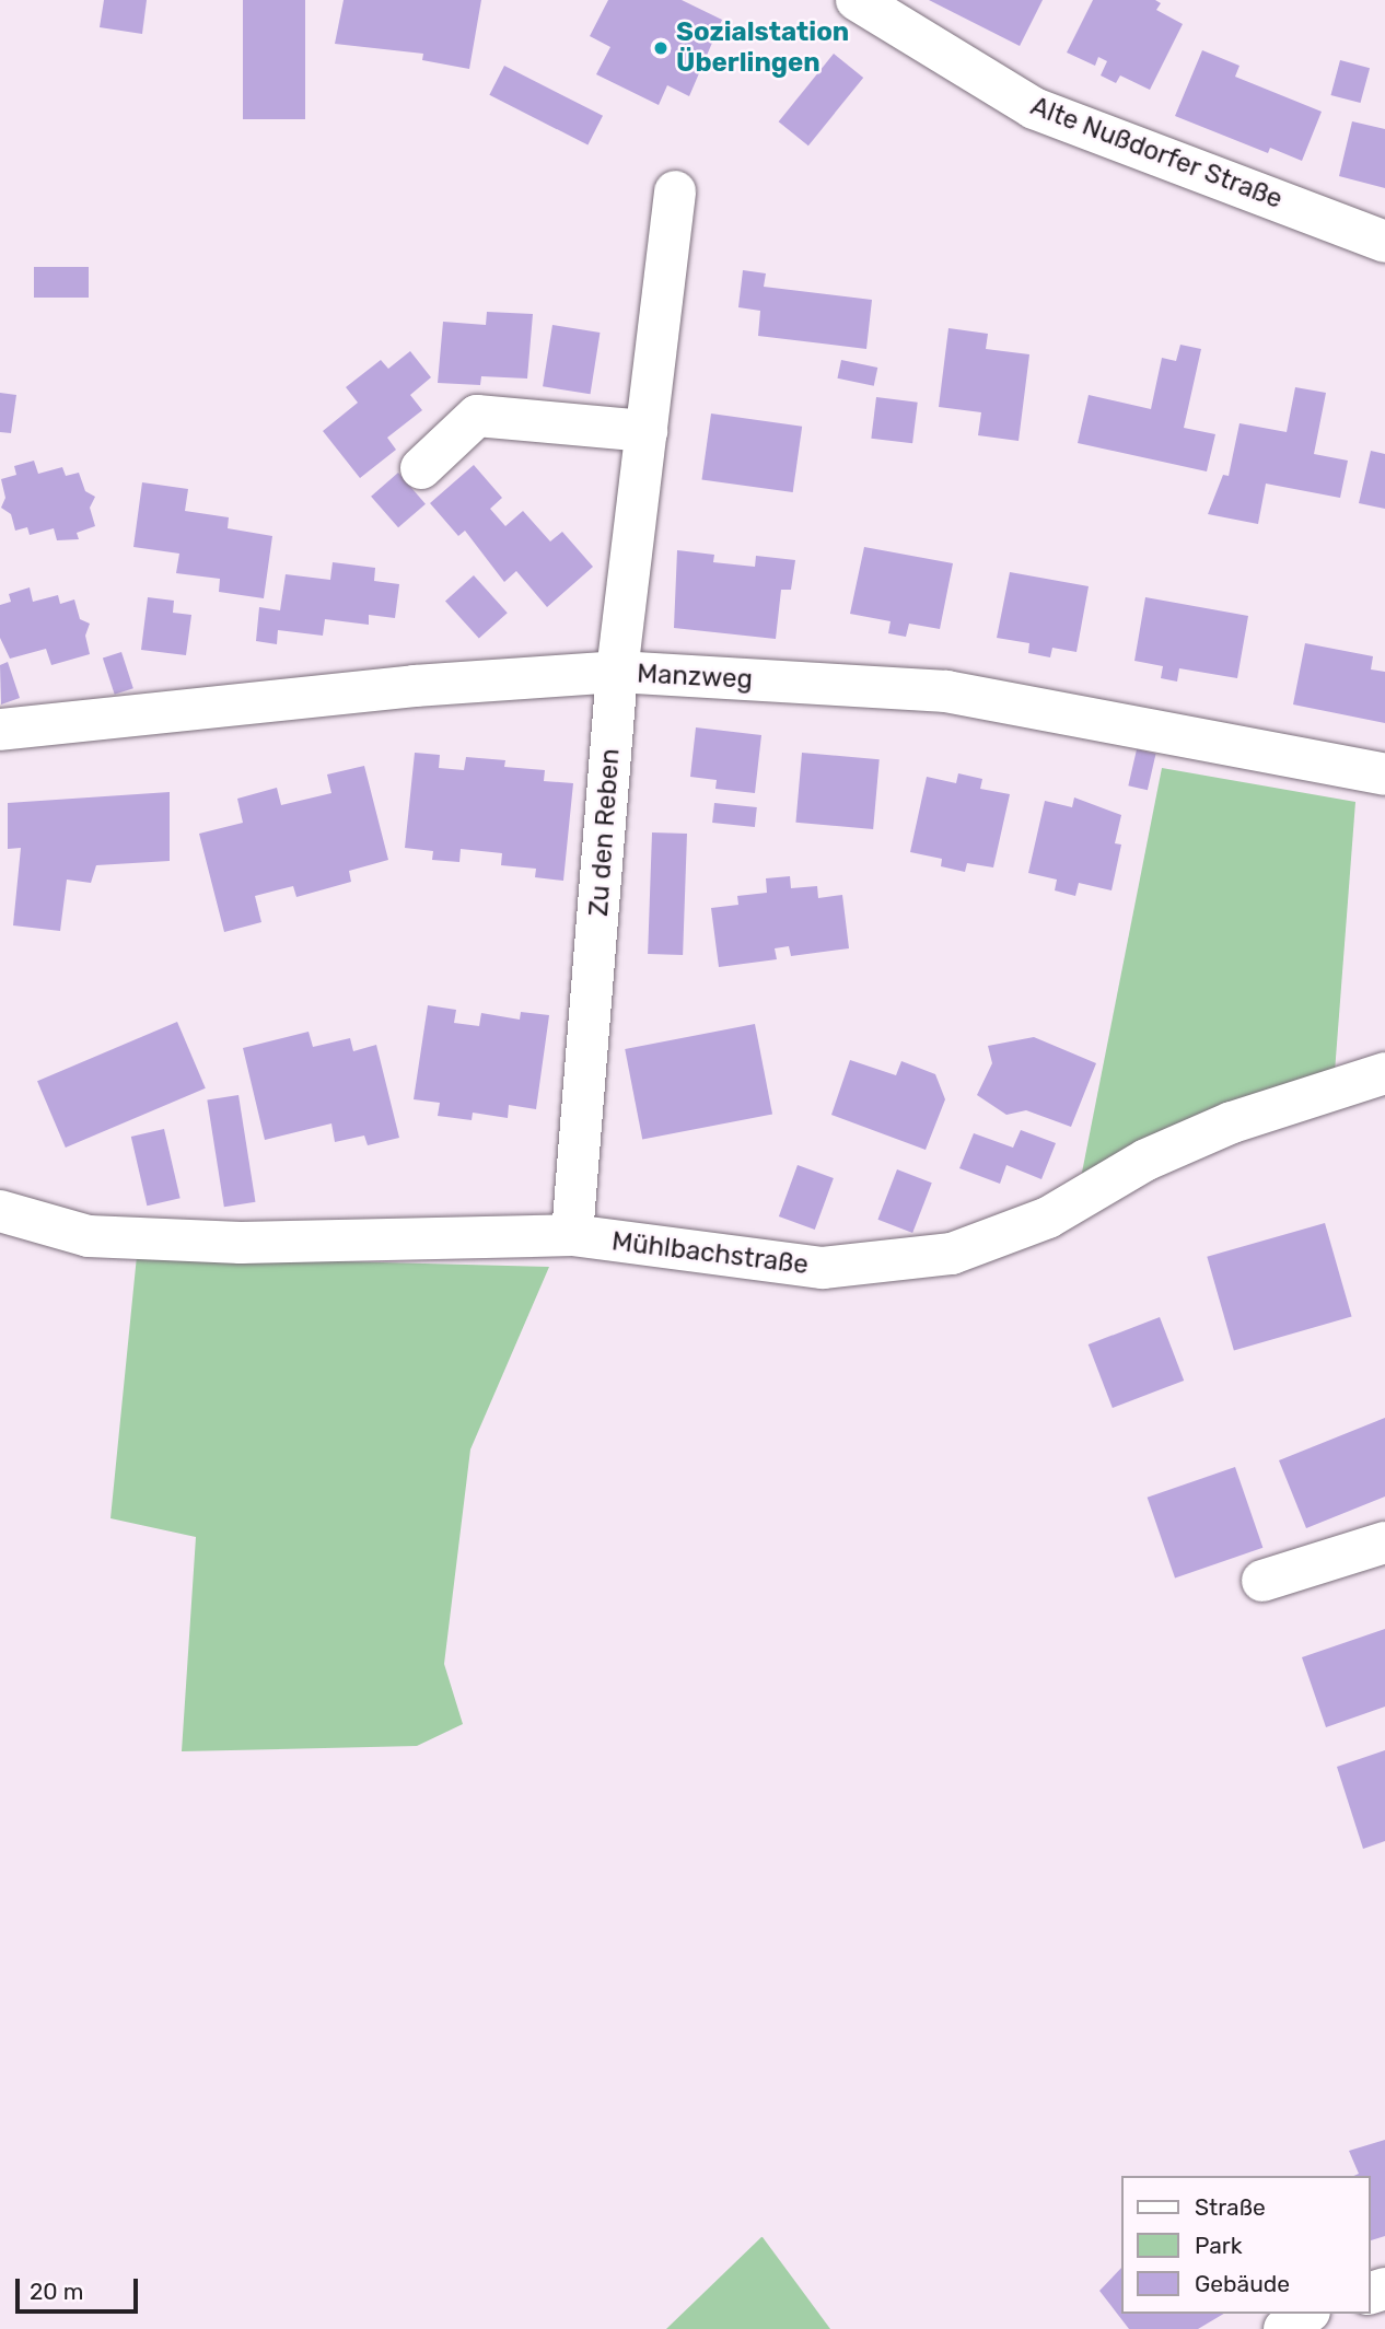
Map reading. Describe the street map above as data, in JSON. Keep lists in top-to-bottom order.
{
  "streets": {
    "street": [
      "Alte Nußdorfer Straße",
      "Manzweg",
      "Zu den Reben",
      "Mühlbachstraße"
    ]
  },
  "crossings": [
    ["Manzweg", "Zu den Reben"],
    ["Zu den Reben", "Mühlbachstraße"]
  ],
  "places": ["Sozialstation Überlingen"],
  "legend": ["Straße", "Park", "Gebäude"],
  "scale_bar": "20 m"
}
